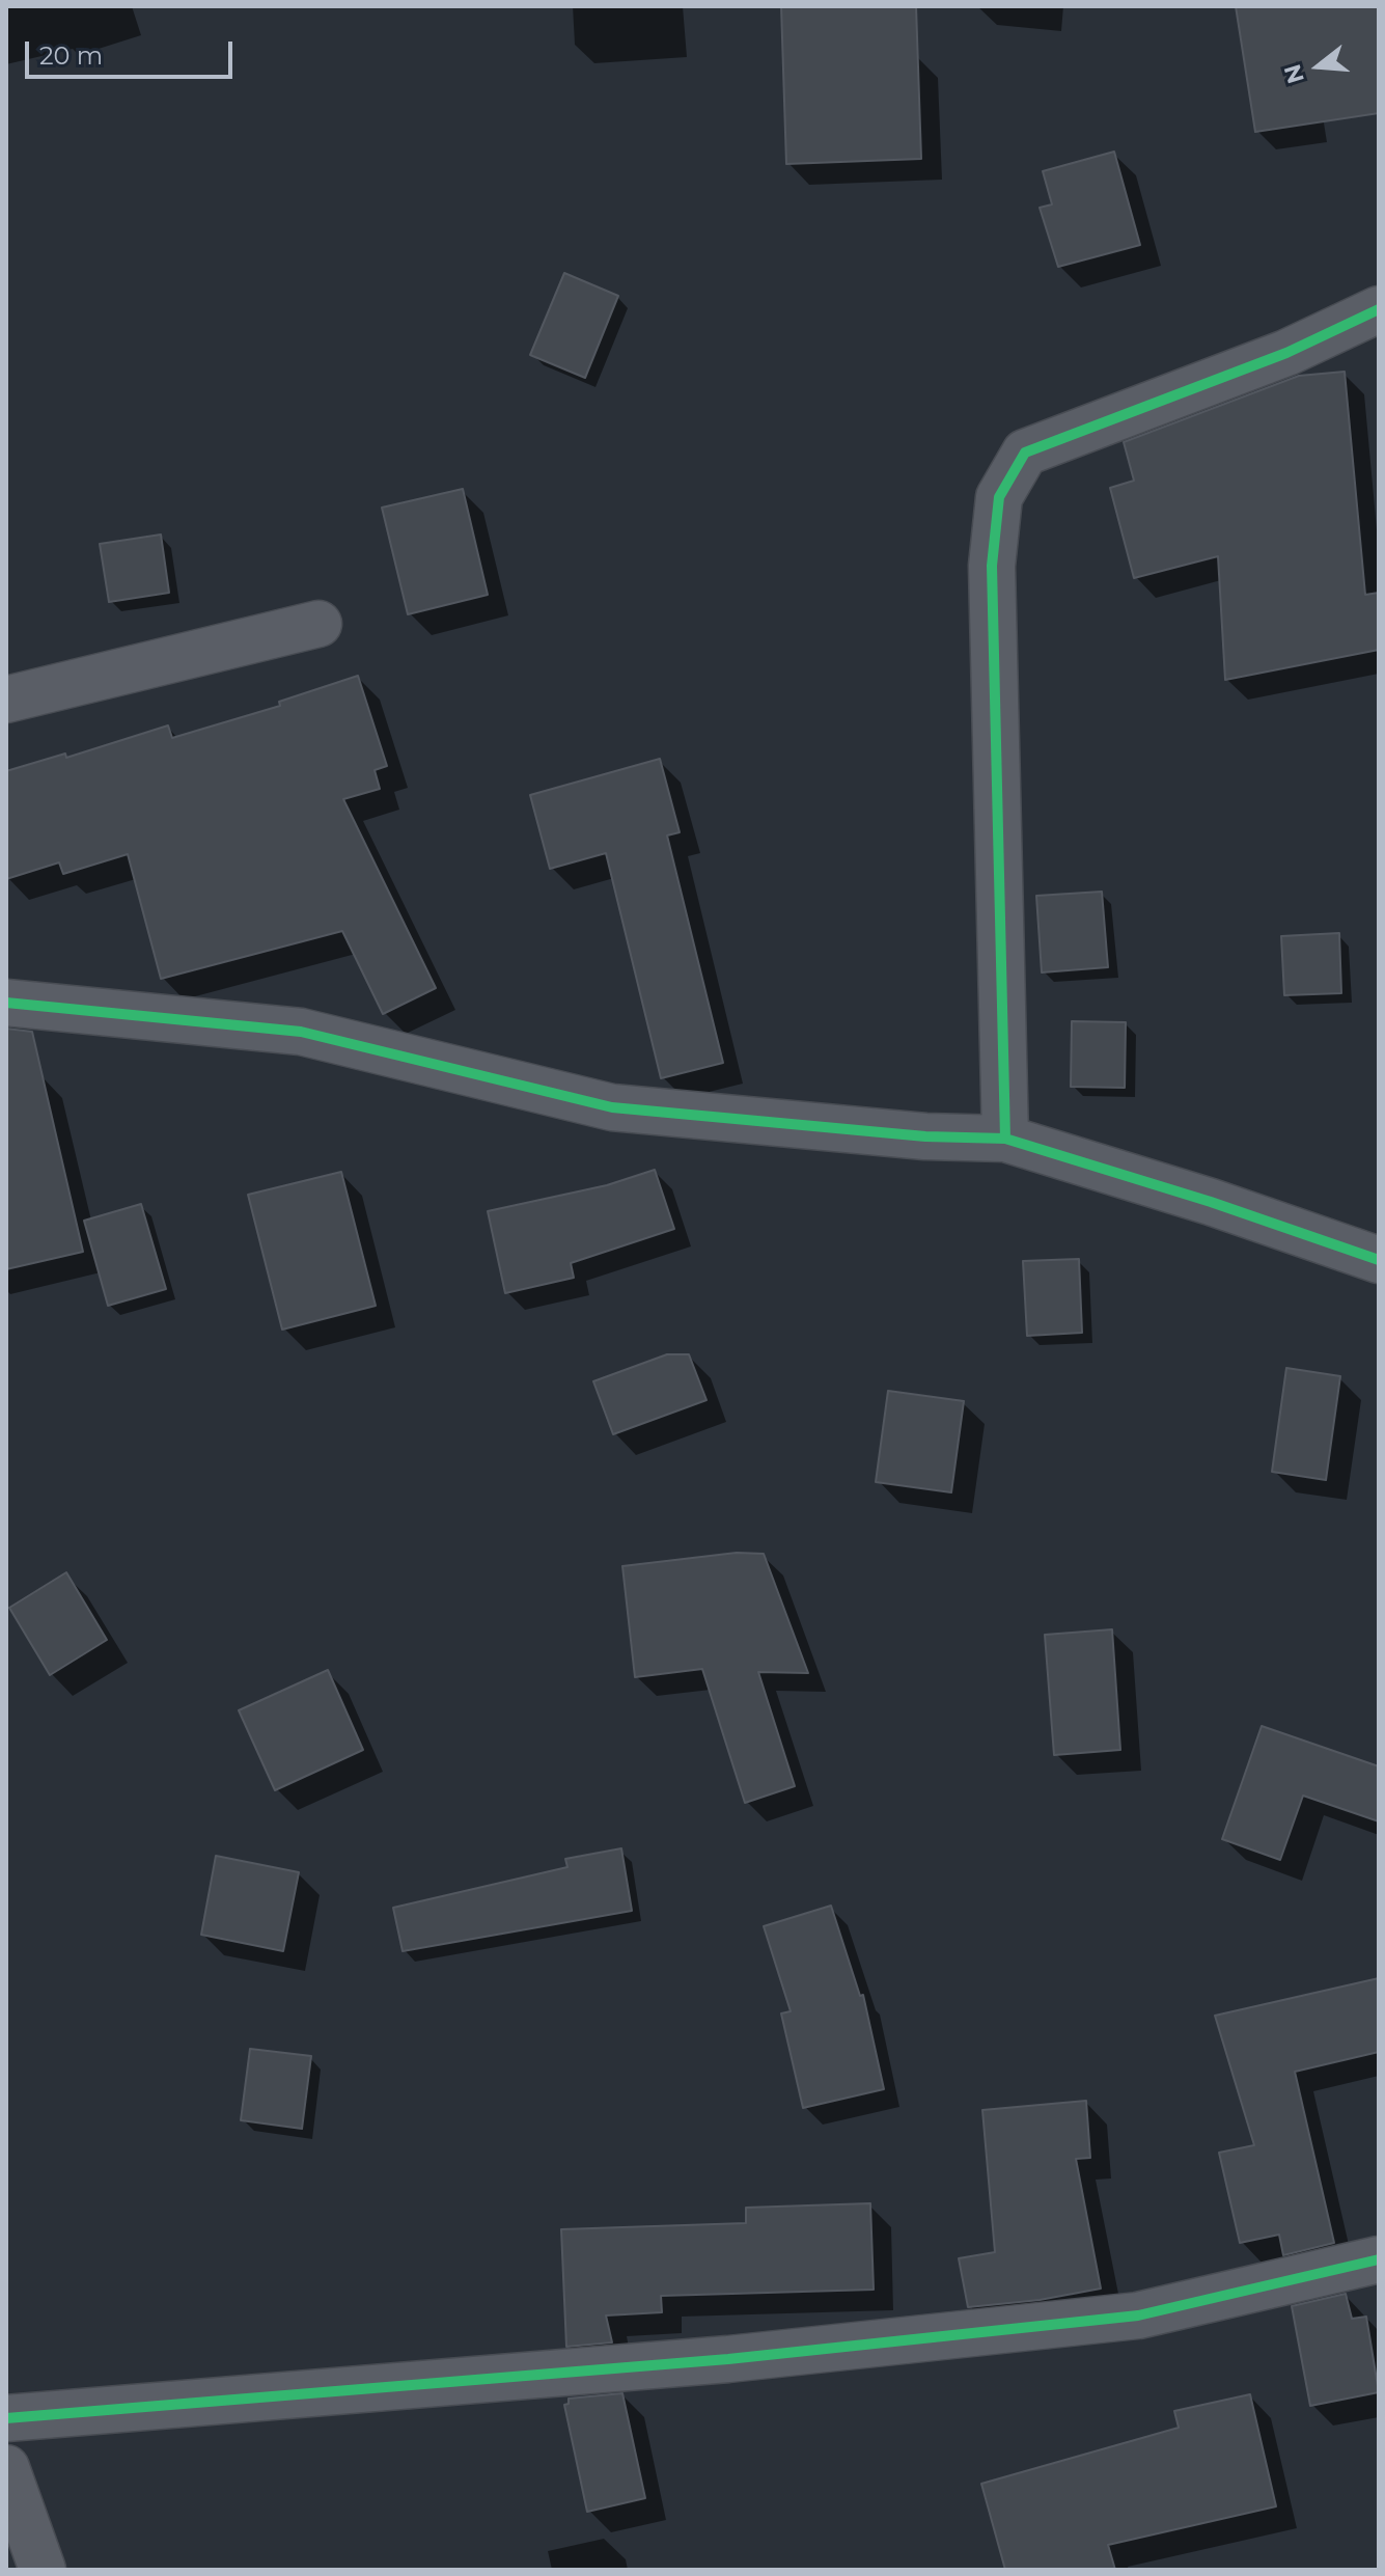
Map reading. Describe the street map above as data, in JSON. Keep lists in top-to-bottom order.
{
  "scale_bar": "20 m",
  "north": "left"
}
